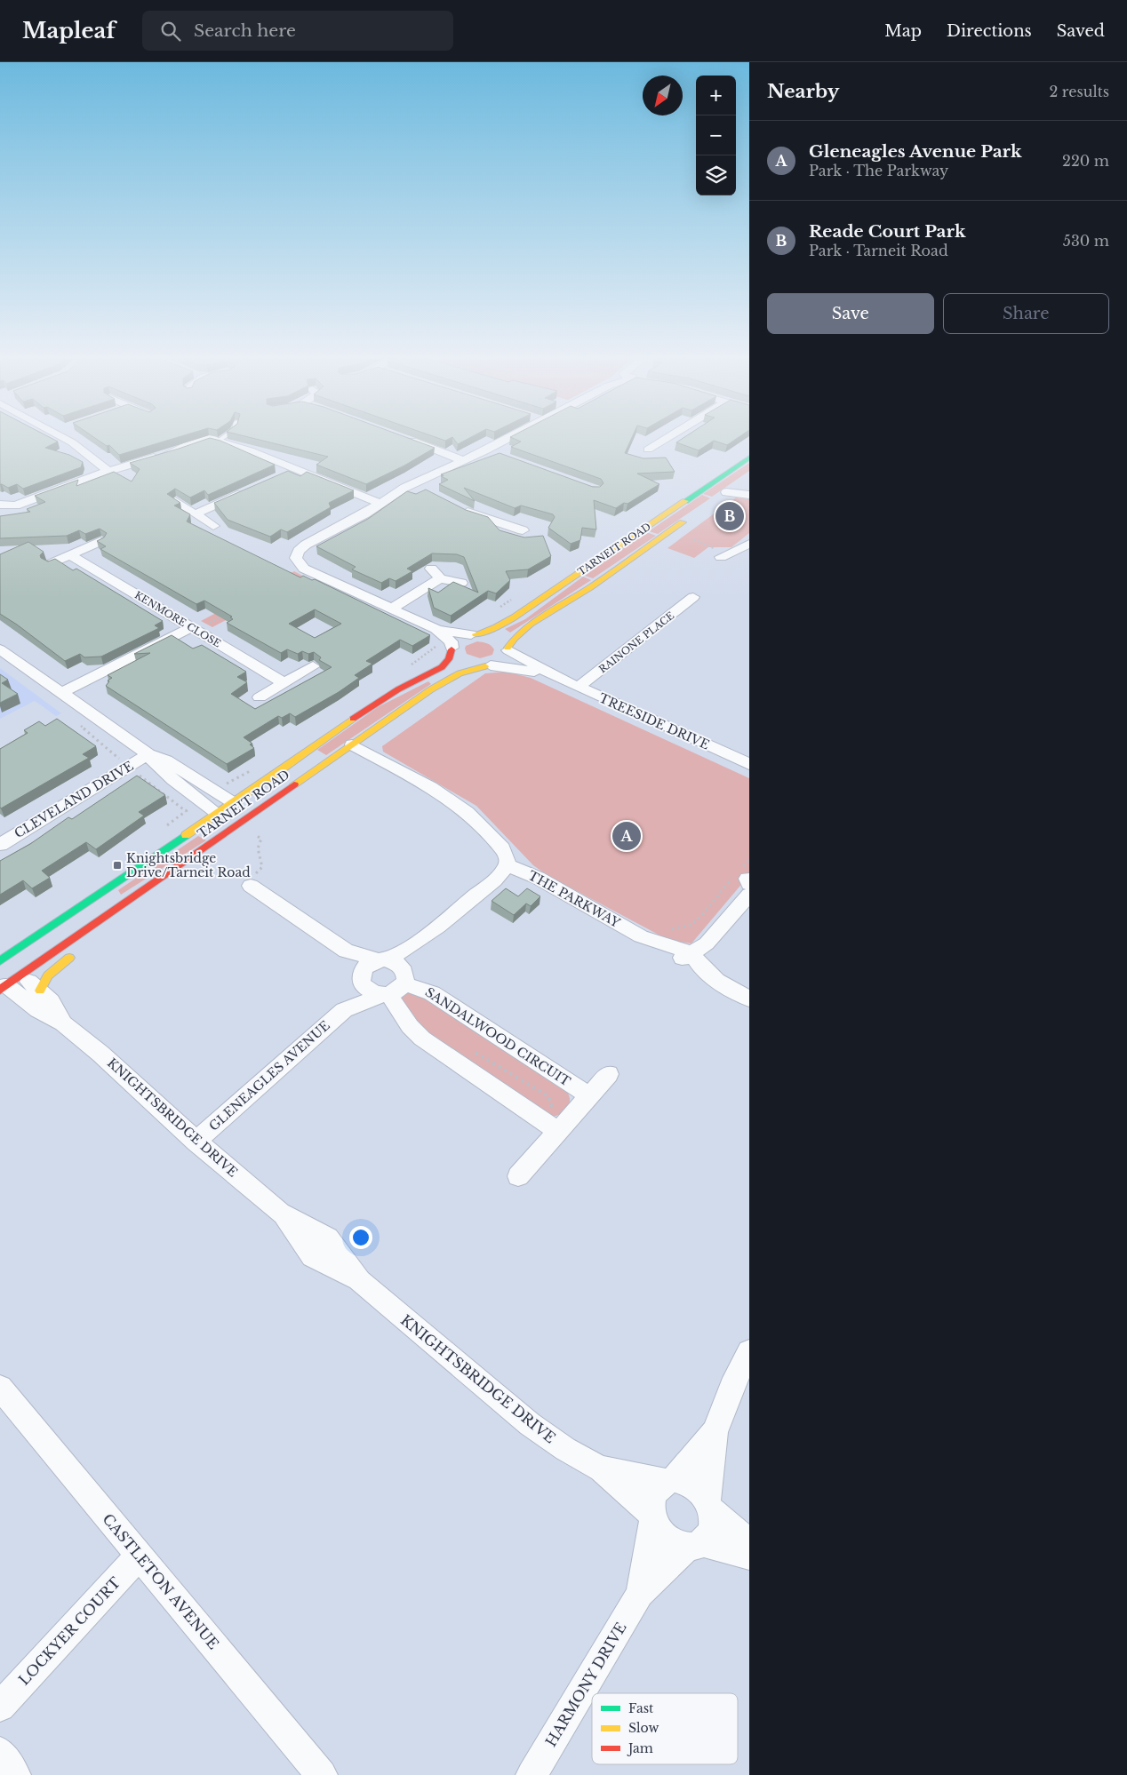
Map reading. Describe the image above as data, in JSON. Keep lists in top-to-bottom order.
{
  "streets": {
    "main road": ["TARNEIT ROAD"],
    "street": [
      "KENMORE CLOSE",
      "RAINONE PLACE",
      "TREESIDE DRIVE",
      "CLEVELAND DRIVE",
      "THE PARKWAY",
      "SANDALWOOD CIRCUIT",
      "GLENEAGLES AVENUE",
      "KNIGHTSBRIDGE DRIVE",
      "CASTLETON AVENUE",
      "LOCKYER COURT",
      "HARMONY DRIVE"
    ]
  },
  "crossings": [
    ["TARNEIT ROAD", "TREESIDE DRIVE"],
    ["TARNEIT ROAD", "KNIGHTSBRIDGE DRIVE"],
    ["RAINONE PLACE", "TREESIDE DRIVE"],
    ["SANDALWOOD CIRCUIT", "GLENEAGLES AVENUE"],
    ["GLENEAGLES AVENUE", "KNIGHTSBRIDGE DRIVE"],
    ["KNIGHTSBRIDGE DRIVE", "HARMONY DRIVE"],
    ["CASTLETON AVENUE", "LOCKYER COURT"]
  ],
  "places": {
    "transit": ["Knightsbridge Drive/Tarneit Road"]
  },
  "legend": ["Fast", "Slow", "Jam"],
  "north": "bottom left",
  "page": {
    "header": "Mapleaf",
    "search": "Search here",
    "nav": ["Map", "Directions", "Saved"],
    "heading": ["Nearby", "2 results"],
    "map_buttons": ["+", "−"],
    "list": [
      {
        "mark": "A",
        "name": "Gleneagles Avenue Park",
        "note": "Park · The Parkway",
        "value": "220 m"
      },
      {
        "mark": "B",
        "name": "Reade Court Park",
        "note": "Park · Tarneit Road",
        "value": "530 m"
      }
    ],
    "buttons": ["Save", "Share"],
    "pins": ["B", "A"]
  }
}
